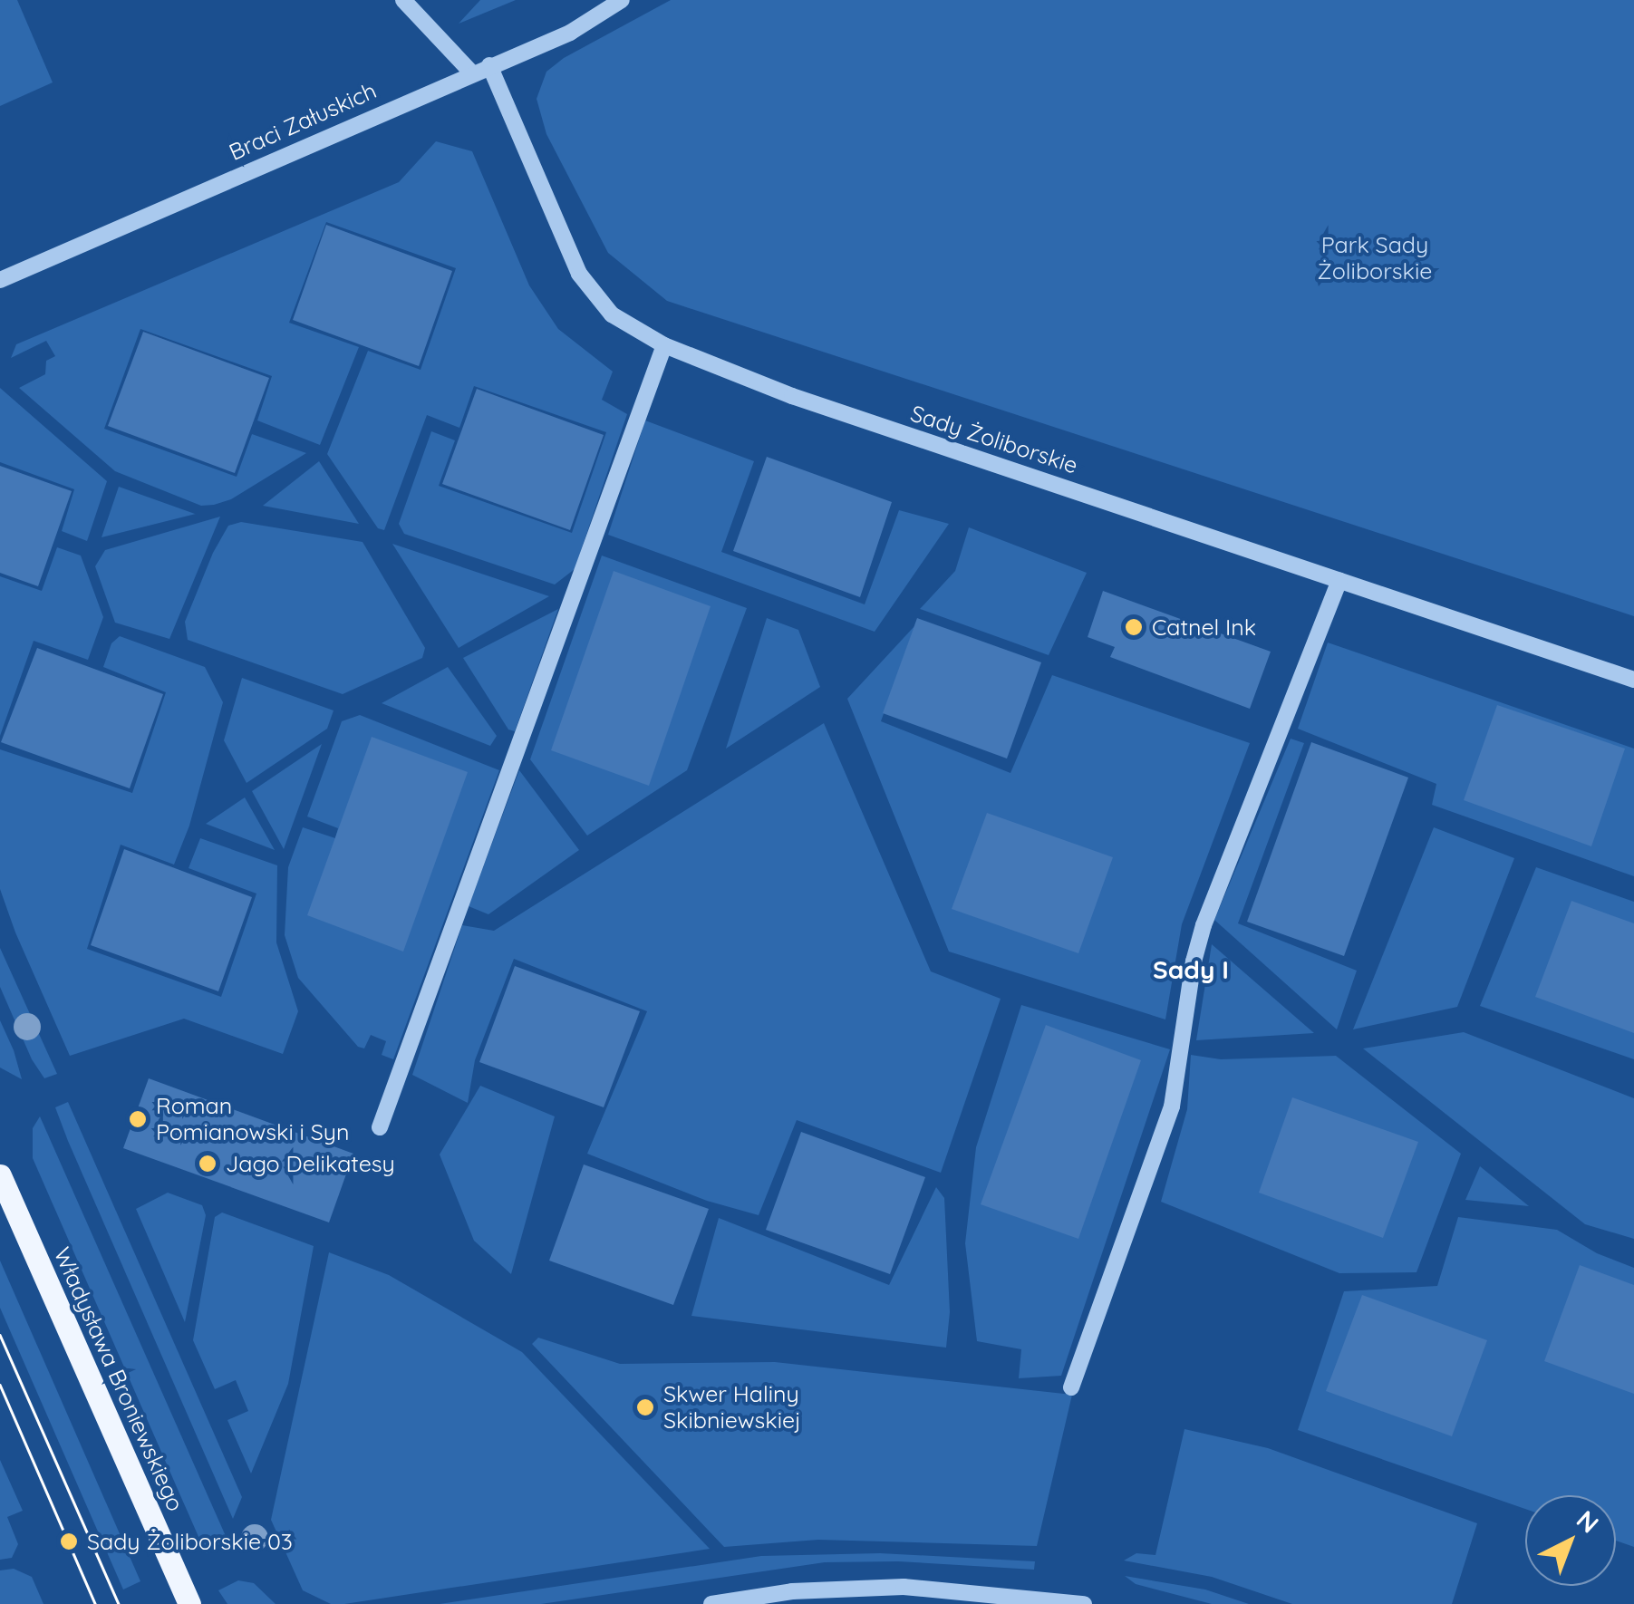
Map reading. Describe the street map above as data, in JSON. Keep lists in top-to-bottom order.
{
  "streets": {
    "main road": ["Władysława Broniewskiego"],
    "street": ["Braci Załuskich", "Sady Żoliborskie"]
  },
  "crossings": [
    ["Braci Załuskich", "Sady Żoliborskie"]
  ],
  "districts": ["Sady I"],
  "parks": ["Park Sady Żoliborskie"],
  "places": [
    "Catnel Ink",
    "Roman Pomianowski i Syn",
    "Jago Delikatesy",
    "Skwer Haliny Skibniewskiej",
    "Sady Żoliborskie 03"
  ],
  "north": "top right"
}
